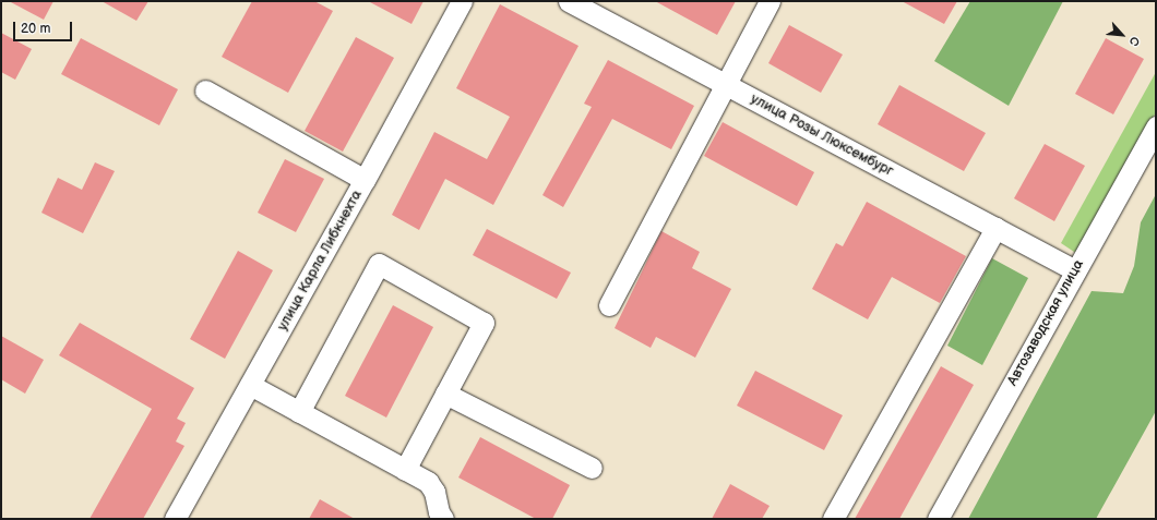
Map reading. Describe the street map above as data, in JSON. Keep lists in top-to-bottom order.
{
  "streets": {
    "street": ["улица Розы Люксембург", "улица Карла Либкнехта", "Автозаводская улица"]
  },
  "crossings": [
    ["улица Розы Люксембург", "Автозаводская улица"]
  ],
  "scale_bar": "20 m",
  "north": "bottom right"
}
